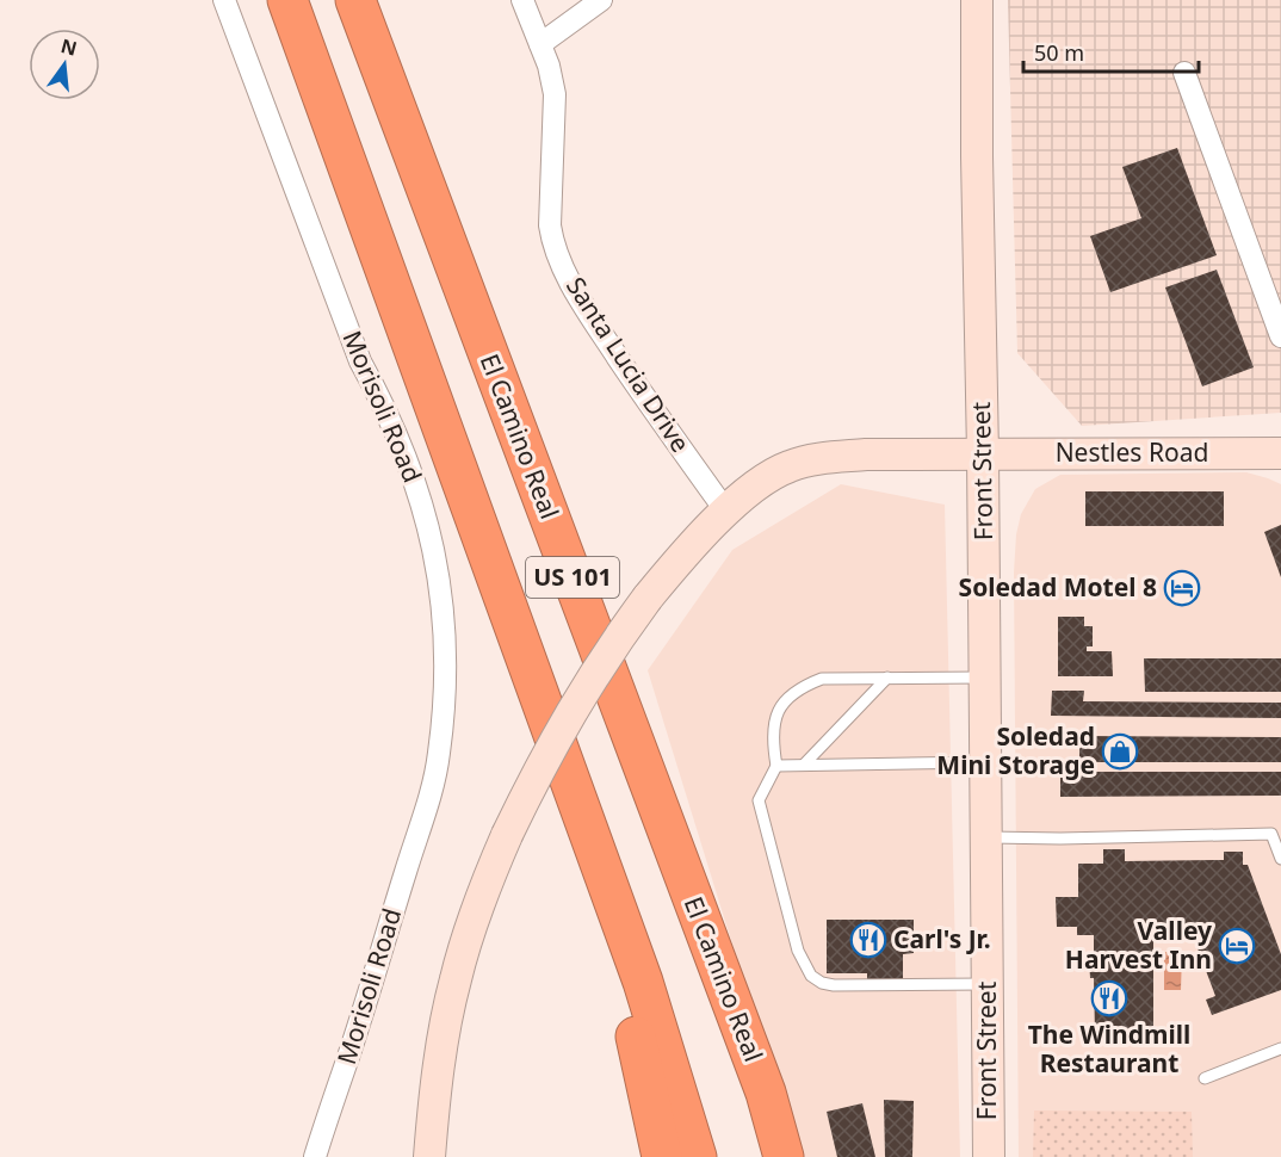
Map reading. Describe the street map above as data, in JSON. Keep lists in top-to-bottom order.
{
  "streets": {
    "highway": ["El Camino Real", "US 101"],
    "main road": ["Nestles Road", "Front Street"],
    "street": ["Santa Lucia Drive", "Morisoli Road"]
  },
  "crossings": [
    ["Santa Lucia Drive", "Nestles Road"],
    ["Nestles Road", "Front Street"]
  ],
  "places": {
    "hotel": ["Soledad Motel 8", "Valley Harvest Inn"],
    "shop": ["Soledad Mini Storage"],
    "restaurant": ["Carl's Jr.", "The Windmill Restaurant"]
  },
  "scale_bar": "50 m",
  "north": "top"
}
